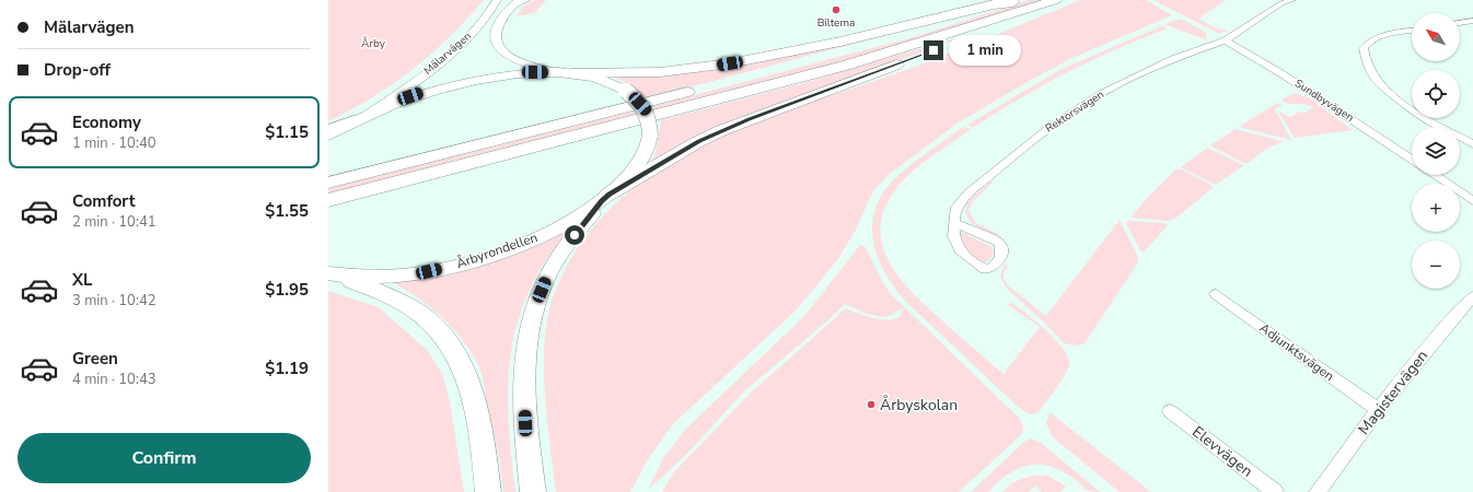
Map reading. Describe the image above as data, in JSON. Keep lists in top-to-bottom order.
{
  "streets": {
    "main road": ["Mälarvägen", "Årbyrondellen"],
    "street": [
      "Sundbyvägen",
      "Rektorsvägen",
      "Adjunktsvägen",
      "Magistervägen",
      "Elevvägen"
    ]
  },
  "crossings": [
    ["Mälarvägen", "Årbyrondellen"],
    ["Sundbyvägen", "Rektorsvägen"],
    ["Adjunktsvägen", "Magistervägen"]
  ],
  "parks": ["Årby"],
  "places": ["Biltema", "Årbyskolan"],
  "north": "top left",
  "page": {
    "banner": ["Mälarvägen", "Drop-off"],
    "map_buttons": ["+", "−"],
    "bubble": "1 min",
    "list": [
      {
        "name": "Economy",
        "note": "1 min · 10:40",
        "value": "$1.15"
      },
      {
        "name": "Comfort",
        "note": "2 min · 10:41",
        "value": "$1.55"
      },
      {
        "name": "XL",
        "note": "3 min · 10:42",
        "value": "$1.95"
      },
      {
        "name": "Green",
        "note": "4 min · 10:43",
        "value": "$1.19"
      }
    ],
    "buttons": "Confirm"
  }
}
